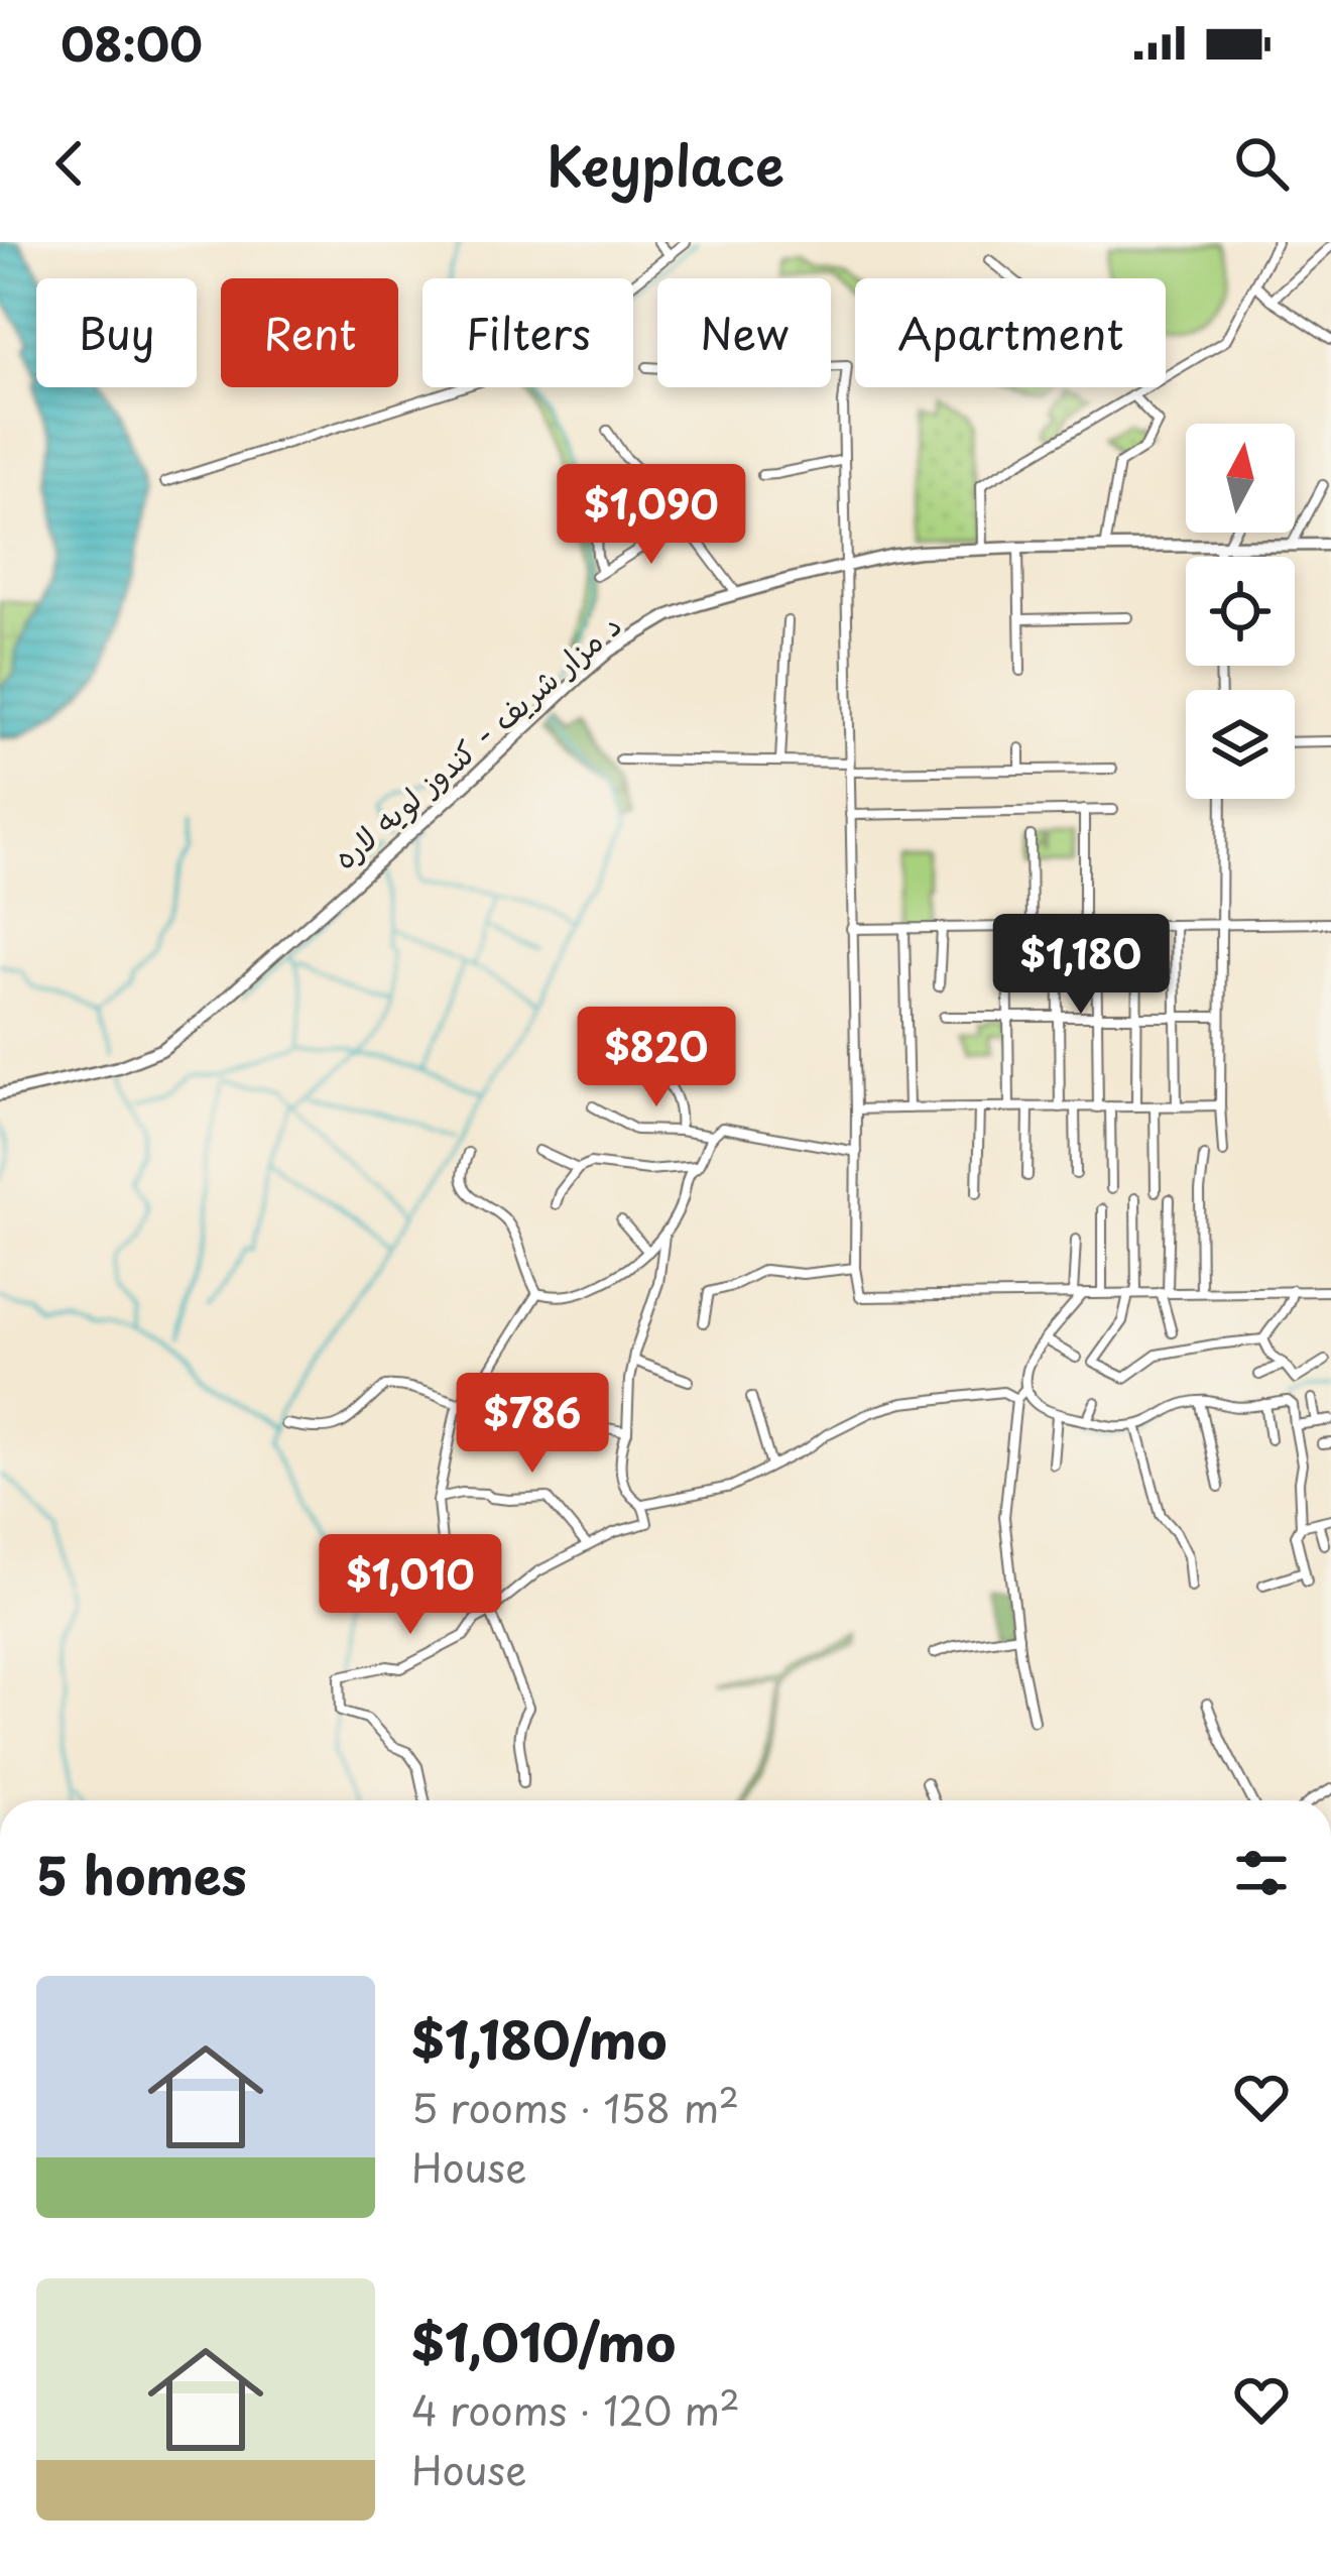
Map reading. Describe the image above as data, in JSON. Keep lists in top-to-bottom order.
{
  "streets": {
    "main road": ["د مزار شریف - کندوز لویه لاره"]
  },
  "north": "top",
  "page": {
    "status": "08:00",
    "header": "Keyplace",
    "chip": [
      "Buy",
      "Rent",
      "Filters",
      "New",
      "Apartment"
    ],
    "price": [
      "$1,090",
      "$1,180",
      "$820",
      "$786",
      "$1,010"
    ],
    "heading": "5 homes",
    "list": [
      {
        "name": "$1,180/mo",
        "note": "5 rooms · 158 m² · House"
      },
      {
        "name": "$1,010/mo",
        "note": "4 rooms · 120 m² · House"
      }
    ]
  }
}
